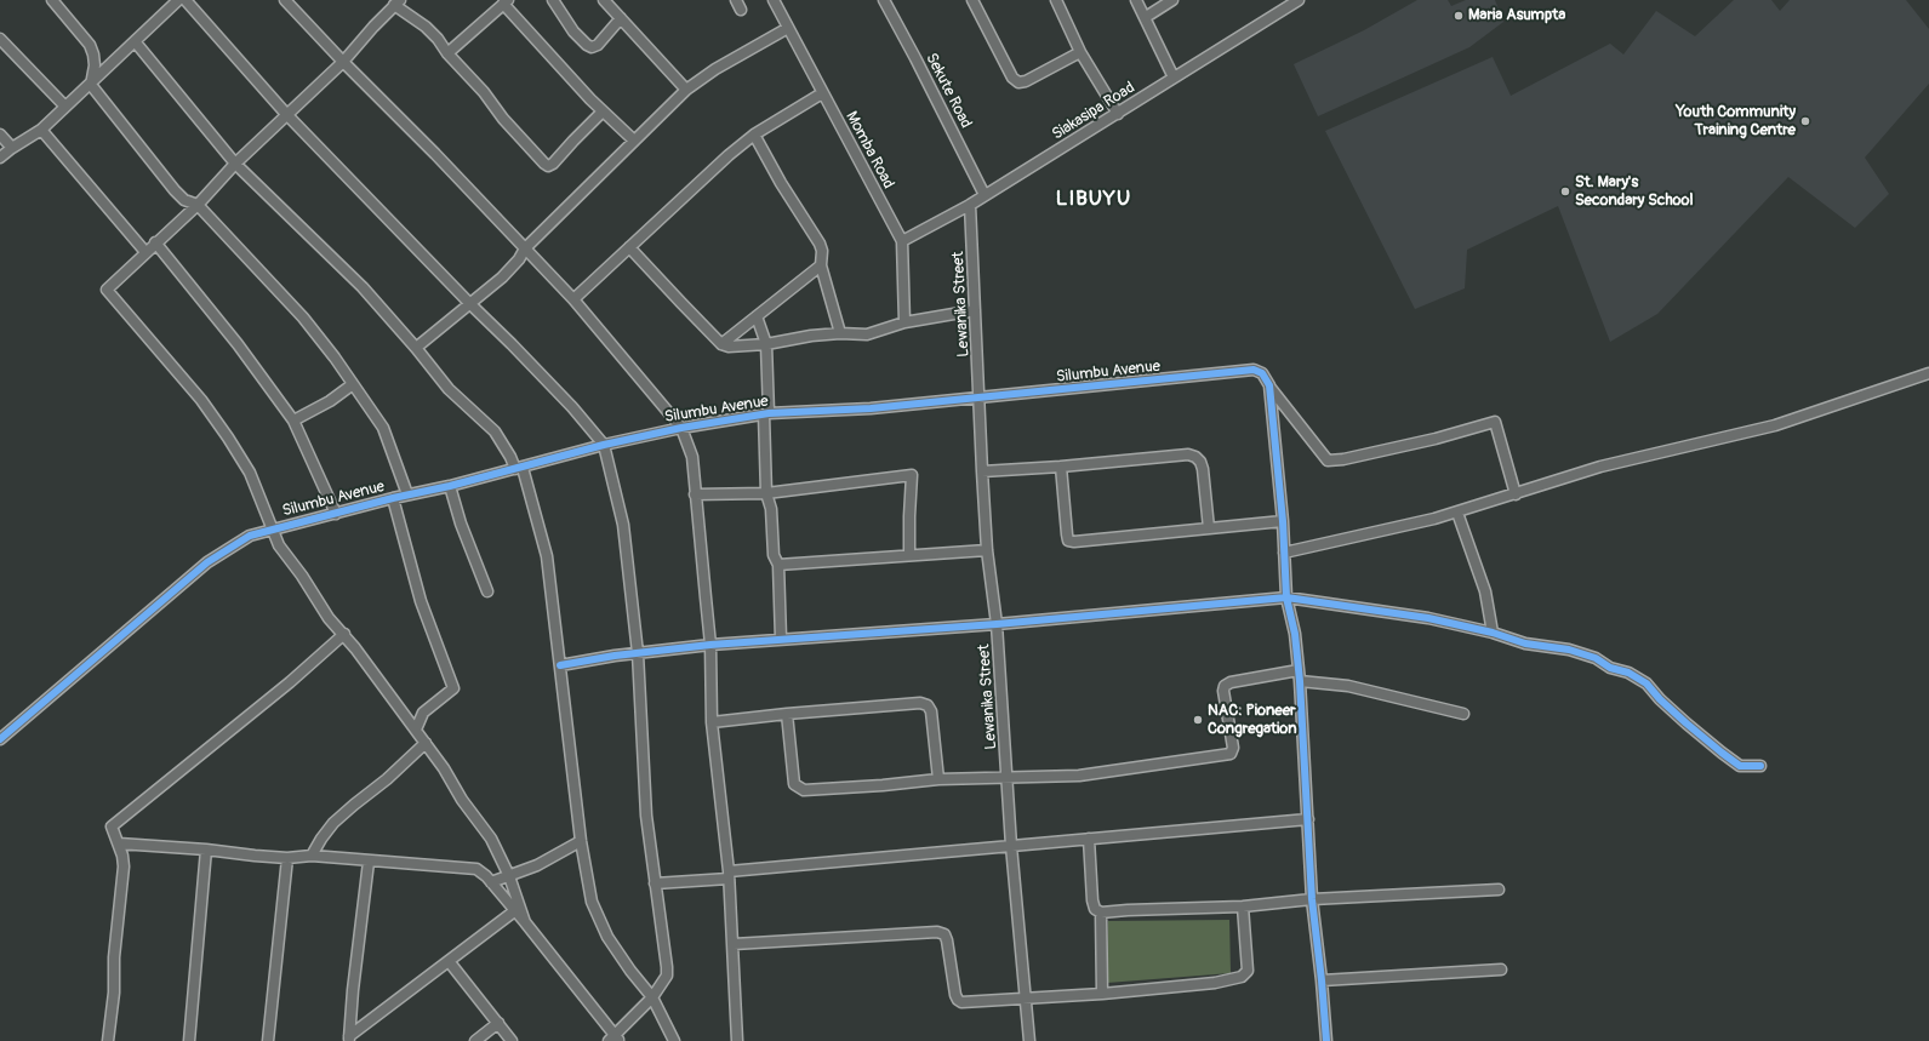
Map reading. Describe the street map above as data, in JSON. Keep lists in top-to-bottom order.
{
  "streets": {
    "street": [
      "Sekute Road",
      "Siakasipa Road",
      "Momba Road",
      "Lewanika Street",
      "Silumbu Avenue"
    ]
  },
  "crossings": [
    ["Sekute Road", "Siakasipa Road"],
    ["Siakasipa Road", "Momba Road"],
    ["Siakasipa Road", "Lewanika Street"],
    ["Lewanika Street", "Silumbu Avenue"]
  ],
  "districts": ["LIBUYU"],
  "places": [
    "Maria Asumpta",
    "Youth Community Training Centre",
    "St. Mary's Secondary School",
    "NAC: Pioneer Congregation"
  ]
}
